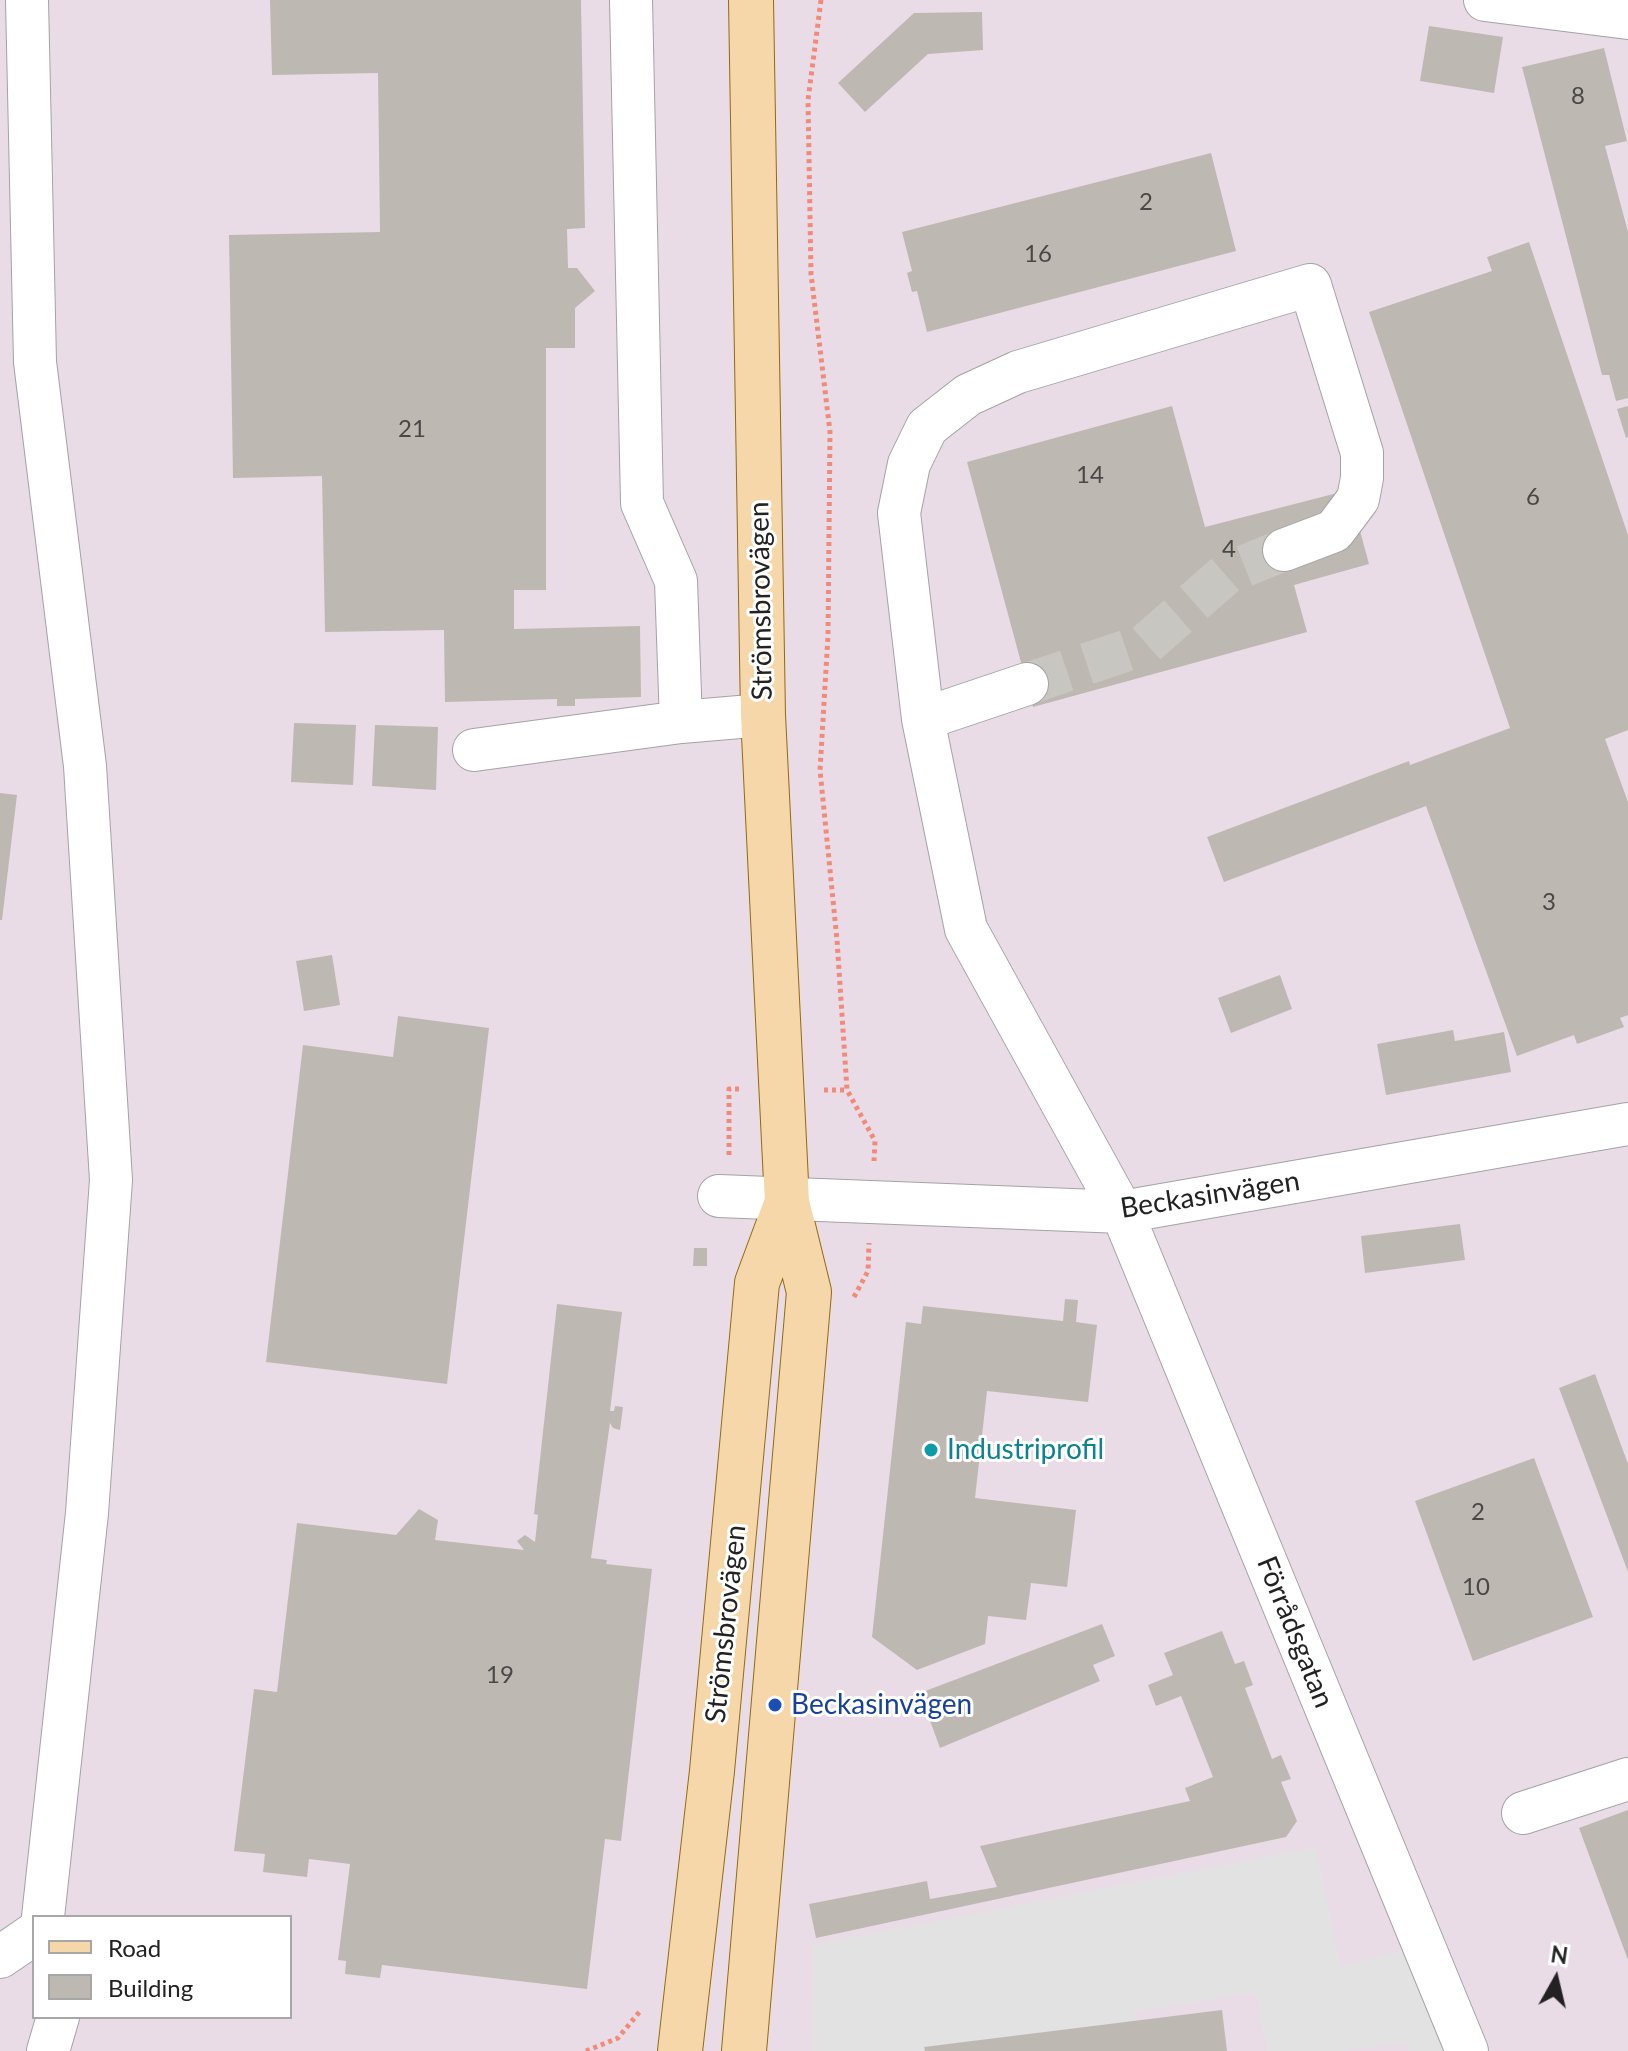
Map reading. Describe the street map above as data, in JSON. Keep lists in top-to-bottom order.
{
  "streets": {
    "main road": ["Strömsbrovägen"],
    "street": ["Beckasinvägen", "Förrådsgatan"]
  },
  "crossings": [
    ["Strömsbrovägen", "Beckasinvägen"],
    ["Beckasinvägen", "Förrådsgatan"]
  ],
  "places": ["Industriprofil", "Beckasinvägen"],
  "house_numbers": [
    "8",
    "2",
    "16",
    "21",
    "14",
    "6",
    "4",
    "3",
    "2",
    "10",
    "19"
  ],
  "legend": ["Road", "Building"],
  "north": "top"
}
